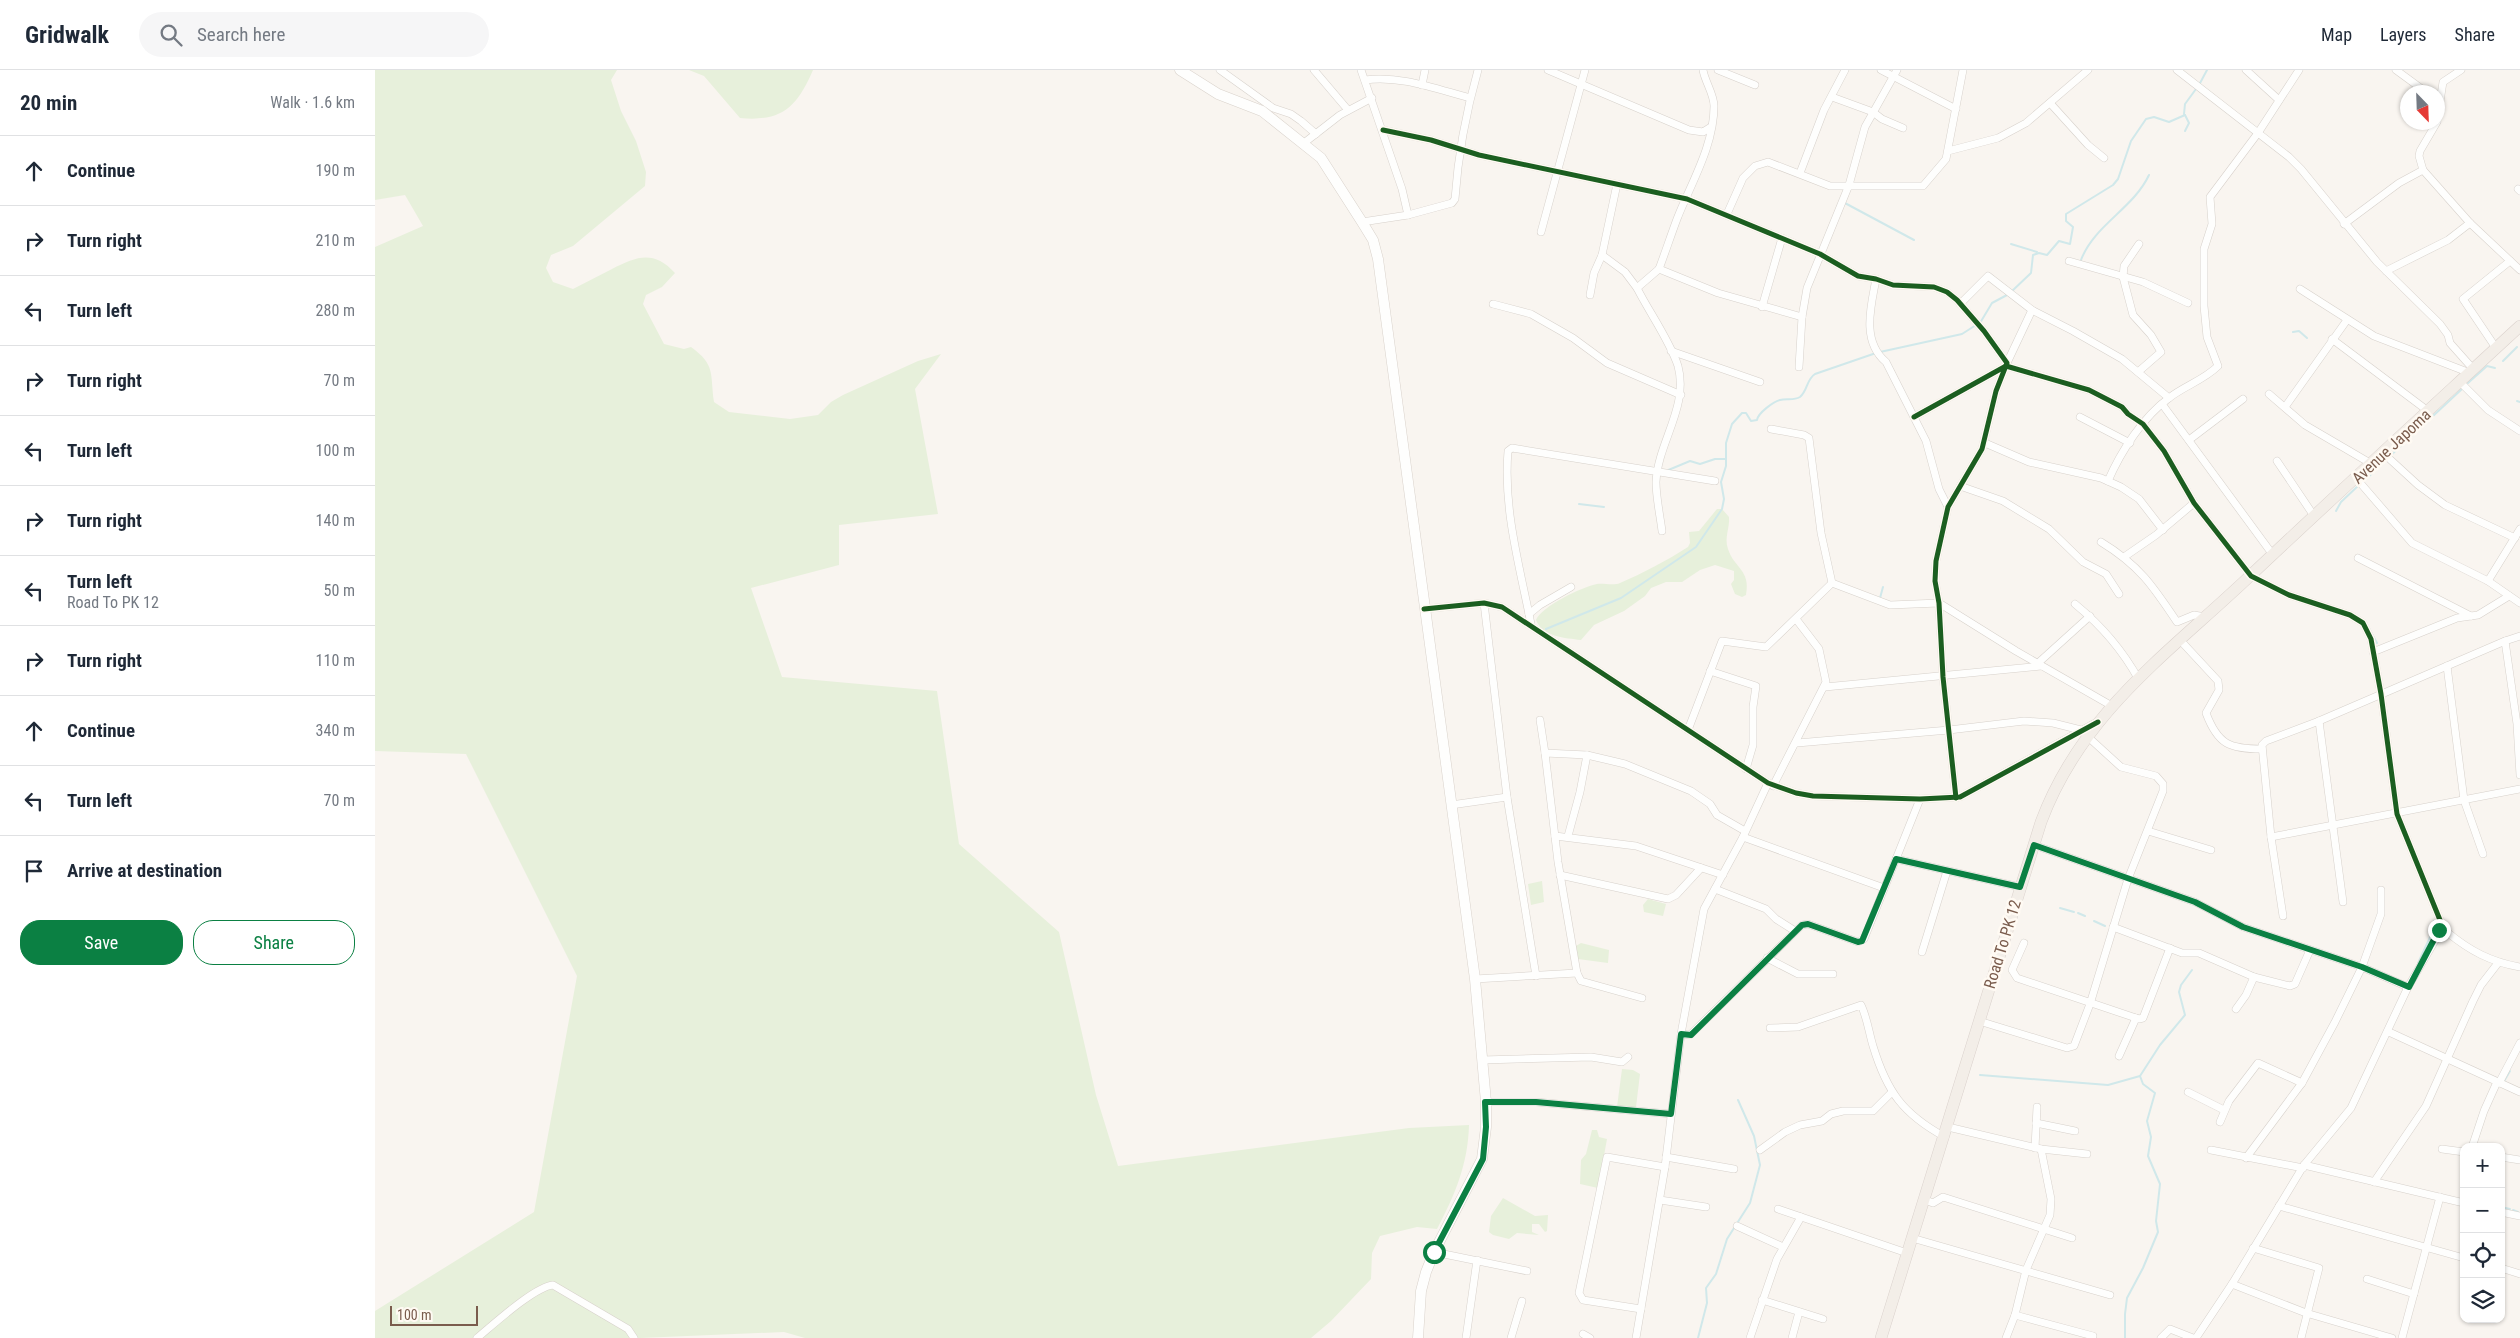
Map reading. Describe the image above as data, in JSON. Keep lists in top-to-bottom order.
{
  "streets": {
    "main road": ["Avenue Japoma", "Road To PK 12"]
  },
  "crossings": [
    ["Avenue Japoma", "Road To PK 12"]
  ],
  "scale_bar": "100 m",
  "north": "bottom right",
  "page": {
    "header": "Gridwalk",
    "search": "Search here",
    "nav": ["Map", "Layers", "Share"],
    "heading": ["20 min", "Walk · 1.6 km"],
    "list": [
      ["Continue", "190 m"],
      ["Turn right", "210 m"],
      ["Turn left", "280 m"],
      ["Turn right", "70 m"],
      ["Turn left", "100 m"],
      ["Turn right", "140 m"],
      ["Turn left", "Road To PK 12", "50 m"],
      ["Turn right", "110 m"],
      ["Continue", "340 m"],
      ["Turn left", "70 m"],
      "Arrive at destination"
    ],
    "buttons": ["Save", "Share"],
    "map_buttons": ["+", "−"],
    "scale": "100 m"
  }
}
